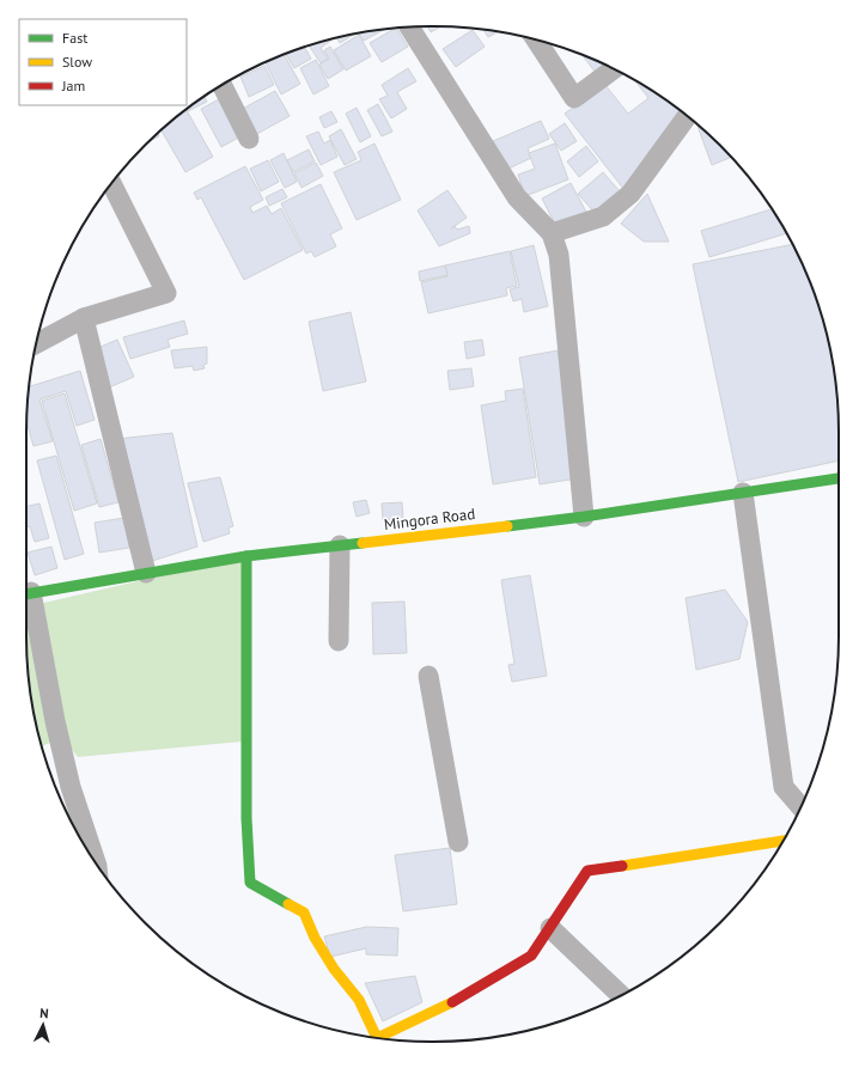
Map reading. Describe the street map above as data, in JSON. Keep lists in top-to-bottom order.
{
  "streets": {
    "street": ["Mingora Road"]
  },
  "legend": ["Fast", "Slow", "Jam"],
  "north": "top"
}
